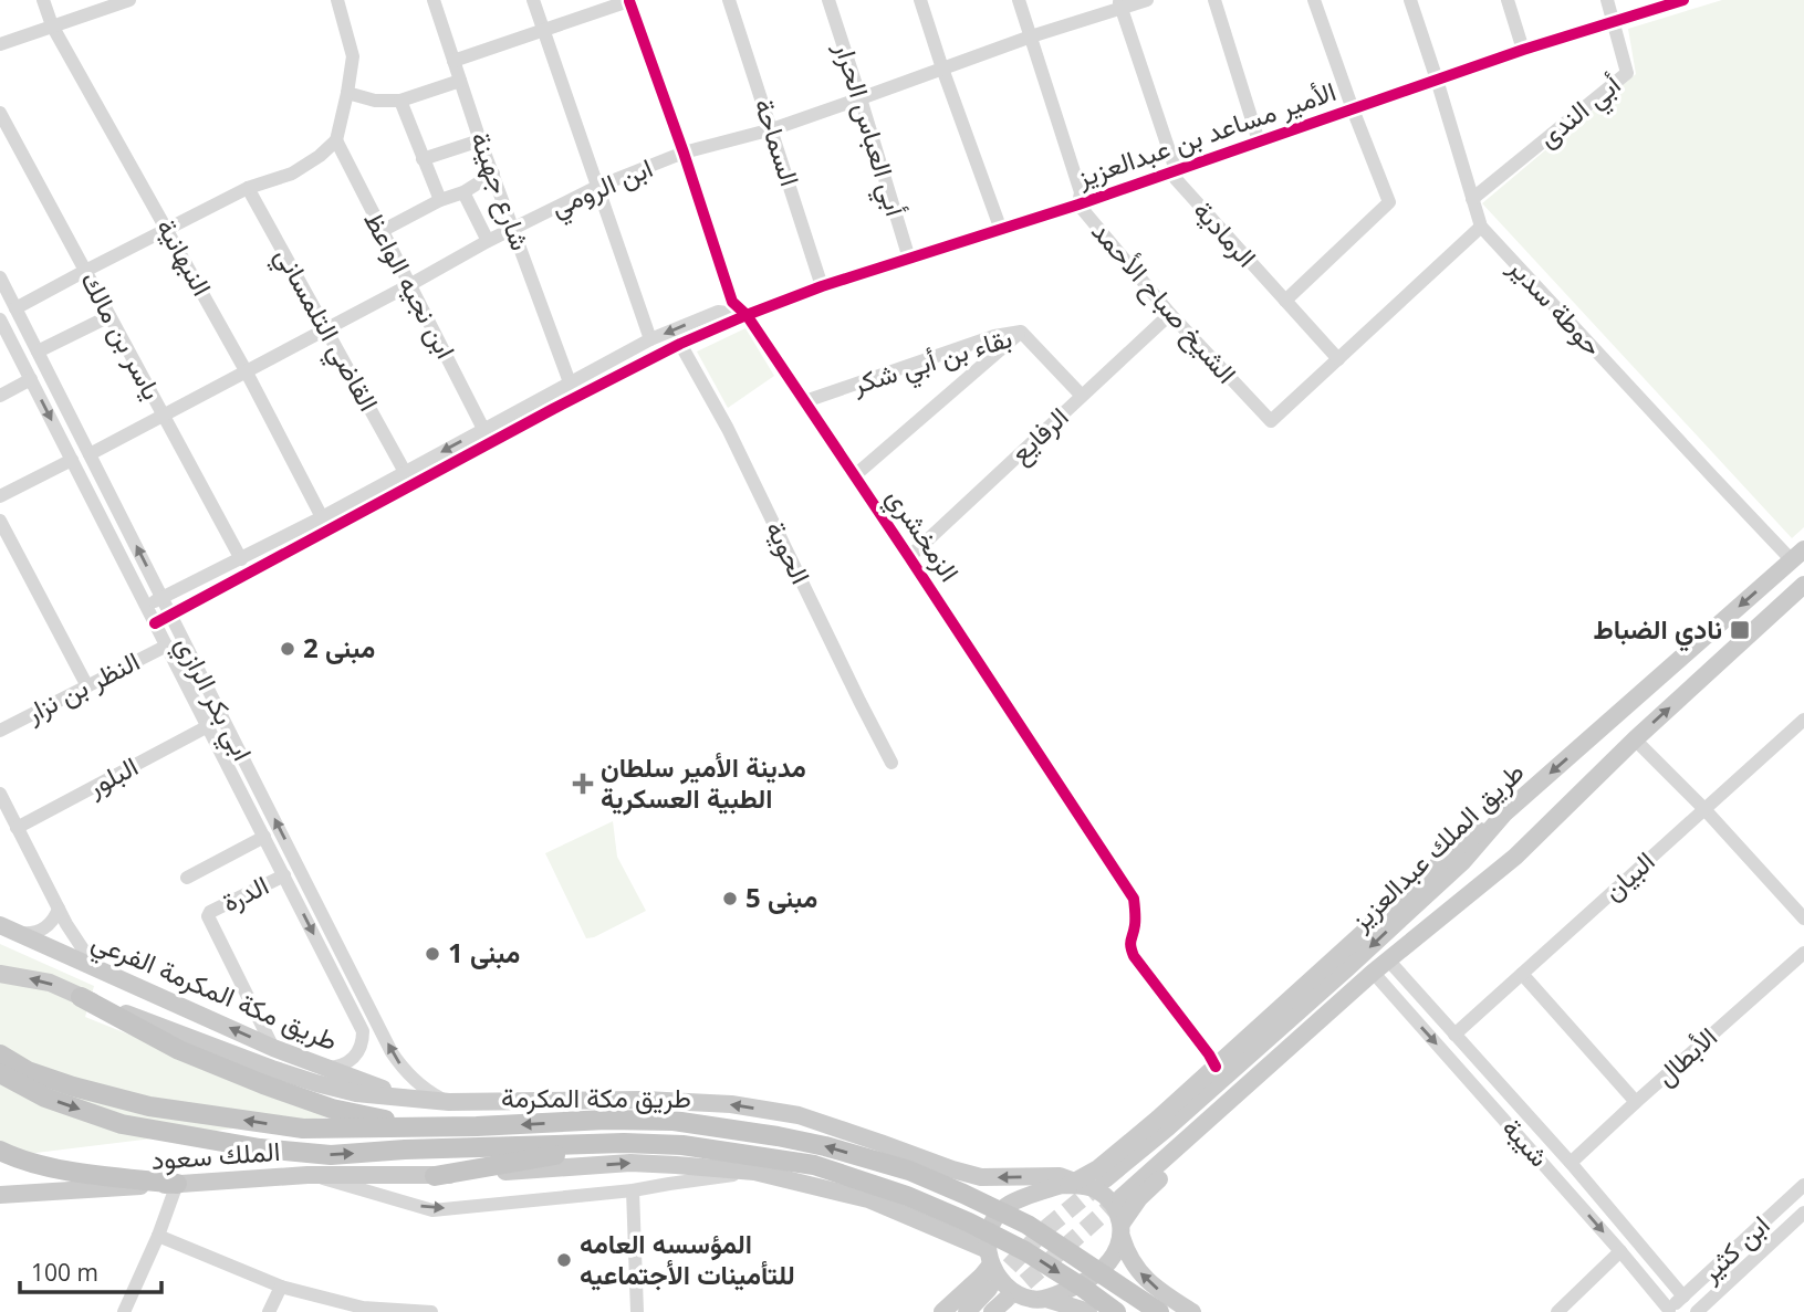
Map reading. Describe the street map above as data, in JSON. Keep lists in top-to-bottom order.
{
  "streets": {
    "highway": ["طريق مكة المكرمة"],
    "main road": ["طريق الملك عبدالعزيز", "طريق مكة المكرمة الفرعي", "الملك سعود"],
    "street": [
      "أبي الندى",
      "أبي العباس الحرار",
      "الأمير مساعد بن عبدالعزيز",
      "السماحة",
      "ابن الرومي",
      "شارع جهينة",
      "الرمادية",
      "النبهانية",
      "ابن نجيه الواعظ",
      "الشيخ صباح الأحمد",
      "حوطة سدير",
      "القاضي التلمساني",
      "ياسر بن مالك",
      "بقاء بن أبي شكر",
      "الرفايع",
      "الزمخشري",
      "الحوية",
      "النظر بن نزار",
      "ابي بكر الرازي",
      "البلور",
      "البيان",
      "الدرة",
      "الأبطال",
      "شيبة",
      "ابن كثير"
    ]
  },
  "crossings": [
    ["أبي الندى", "الأمير مساعد بن عبدالعزيز"],
    ["أبي الندى", "حوطة سدير"],
    ["أبي العباس الحرار", "الأمير مساعد بن عبدالعزيز"],
    ["أبي العباس الحرار", "ابن الرومي"],
    ["الأمير مساعد بن عبدالعزيز", "السماحة"],
    ["الأمير مساعد بن عبدالعزيز", "الرمادية"],
    ["الأمير مساعد بن عبدالعزيز", "الشيخ صباح الأحمد"],
    ["الأمير مساعد بن عبدالعزيز", "حوطة سدير"],
    ["الأمير مساعد بن عبدالعزيز", "الزمخشري"],
    ["الأمير مساعد بن عبدالعزيز", "الحوية"],
    ["الأمير مساعد بن عبدالعزيز", "ابي بكر الرازي"],
    ["السماحة", "ابن الرومي"],
    ["ابن الرومي", "شارع جهينة"],
    ["ابن الرومي", "الرمادية"],
    ["ابن الرومي", "النبهانية"],
    ["ابن الرومي", "ابن نجيه الواعظ"],
    ["ابن الرومي", "الشيخ صباح الأحمد"],
    ["ابن الرومي", "القاضي التلمساني"],
    ["ابن الرومي", "ياسر بن مالك"],
    ["ابن الرومي", "الزمخشري"],
    ["ابن الرومي", "ابي بكر الرازي"],
    ["الرمادية", "الشيخ صباح الأحمد"],
    ["الشيخ صباح الأحمد", "الرفايع"],
    ["حوطة سدير", "طريق الملك عبدالعزيز"],
    ["بقاء بن أبي شكر", "الرفايع"],
    ["بقاء بن أبي شكر", "الزمخشري"],
    ["الرفايع", "الزمخشري"],
    ["النظر بن نزار", "ابي بكر الرازي"],
    ["ابي بكر الرازي", "البلور"],
    ["ابي بكر الرازي", "الدرة"],
    ["ابي بكر الرازي", "طريق مكة المكرمة الفرعي"],
    ["البيان", "شيبة"],
    ["الدرة", "طريق مكة المكرمة الفرعي"],
    ["الأبطال", "شيبة"],
    ["شيبة", "ابن كثير"]
  ],
  "places": {
    "transit": ["نادي الضباط"],
    "other": [
      "مبنى 2",
      "مبنى 5",
      "مبنى 1",
      "المؤسسه العامه للتأمينات الأجتماعيه"
    ],
    "health": ["مدينة الأمير سلطان الطبية العسكرية"]
  },
  "scale_bar": "100 m"
}
